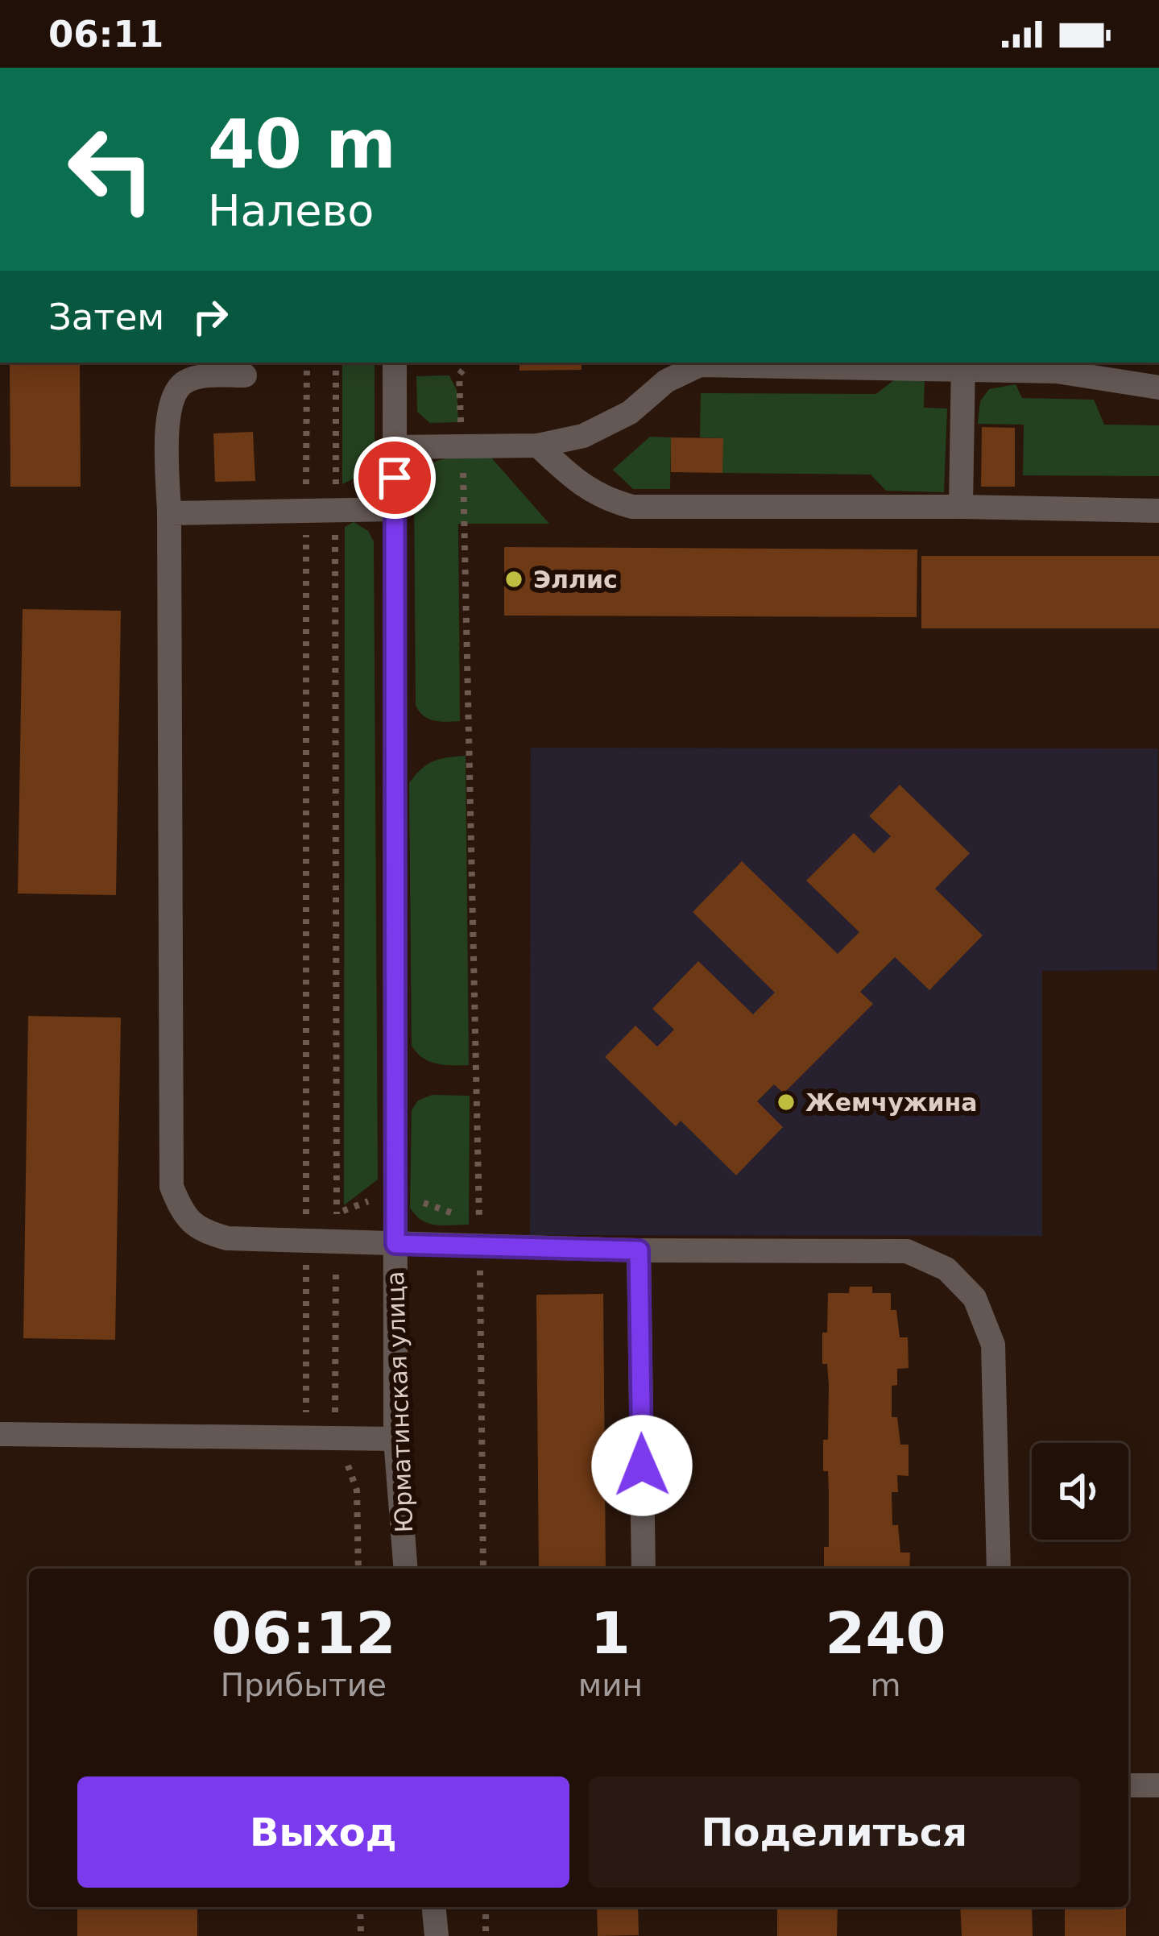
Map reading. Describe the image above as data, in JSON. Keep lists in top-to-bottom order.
{
  "streets": {
    "street": ["Юрматинская улица"]
  },
  "places": ["Эллис", "Жемчужина"],
  "page": {
    "status": "06:11",
    "turn": ["40 m", "Налево"],
    "then": "Затем",
    "eta": [
      "06:12",
      "Прибытие",
      "1",
      "мин",
      "240",
      "m"
    ],
    "buttons": ["Выход", "Поделиться"]
  }
}
